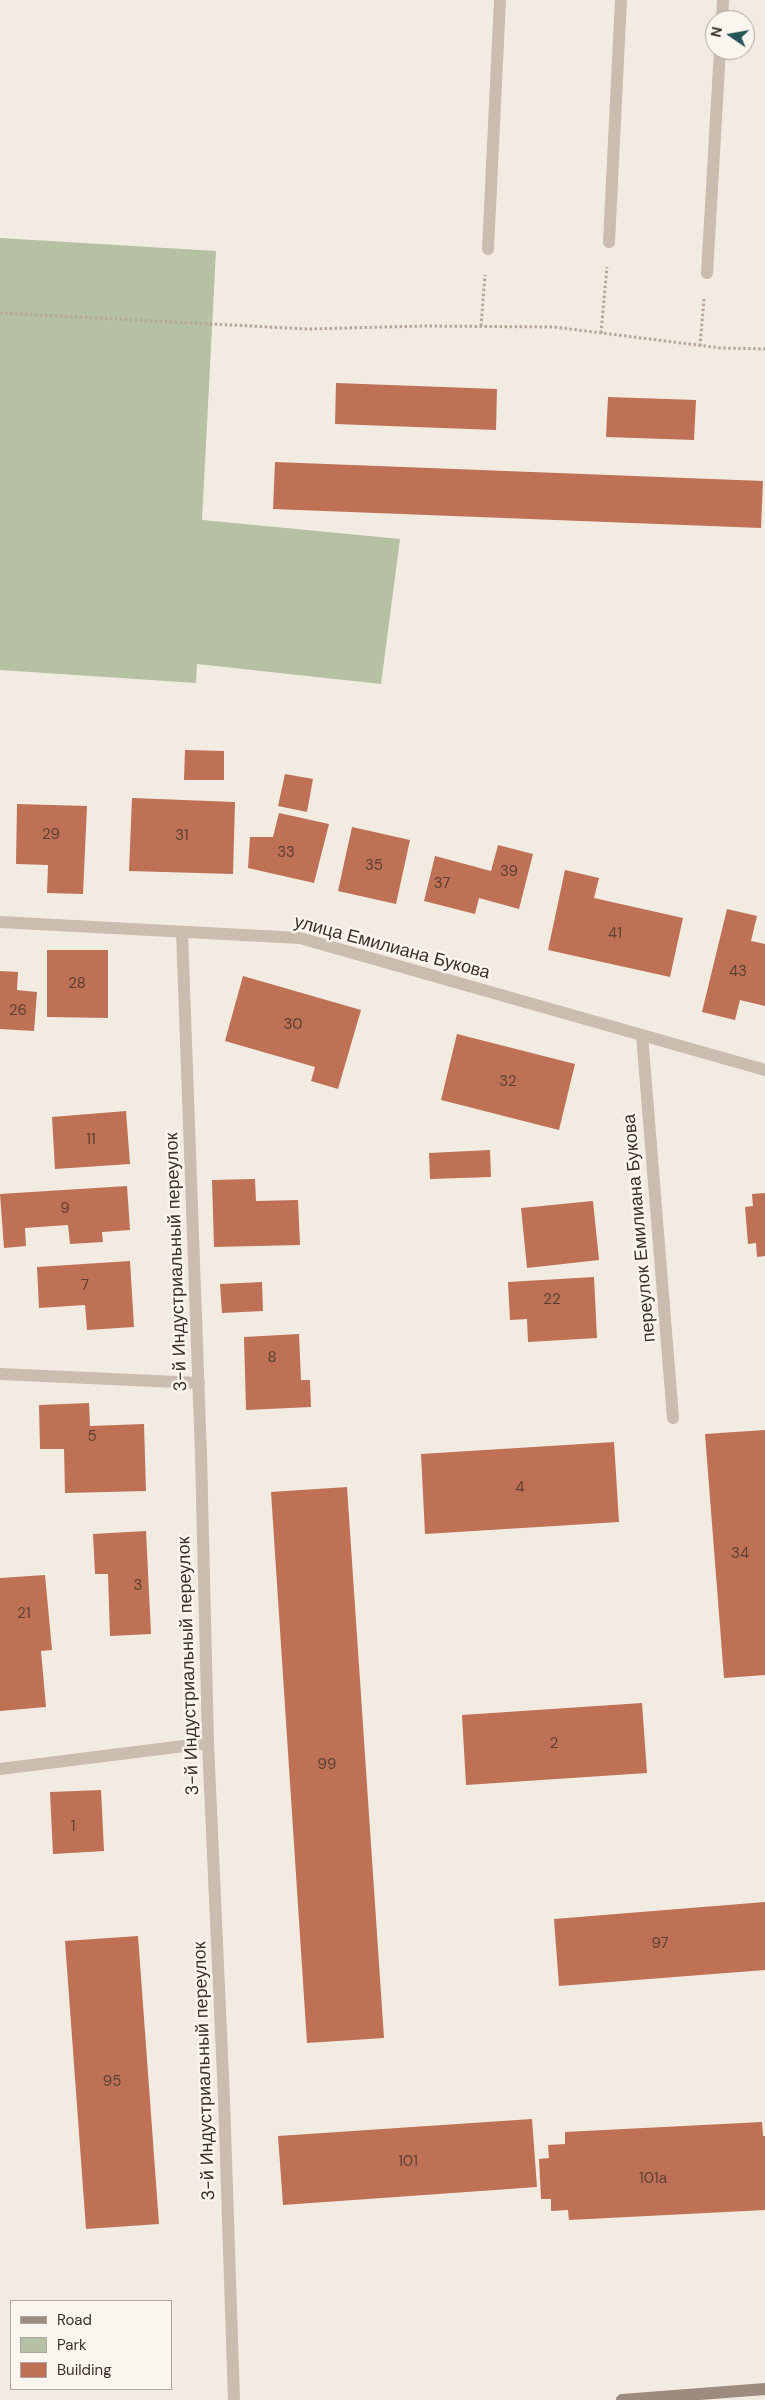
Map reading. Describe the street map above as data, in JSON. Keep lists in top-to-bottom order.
{
  "streets": {
    "street": ["улица Емилиана Букова", "переулок Емилиана Букова", "3-й Индустриальный переулок"]
  },
  "crossings": [
    ["улица Емилиана Букова", "переулок Емилиана Букова"],
    ["улица Емилиана Букова", "3-й Индустриальный переулок"]
  ],
  "house_numbers": [
    "29",
    "31",
    "33",
    "35",
    "39",
    "37",
    "41",
    "43",
    "28",
    "26",
    "30",
    "32",
    "11",
    "9",
    "7",
    "22",
    "8",
    "5",
    "4",
    "34",
    "3",
    "21",
    "2",
    "99",
    "1",
    "97",
    "95",
    "101",
    "101а"
  ],
  "legend": ["Road", "Park", "Building"],
  "north": "left"
}
